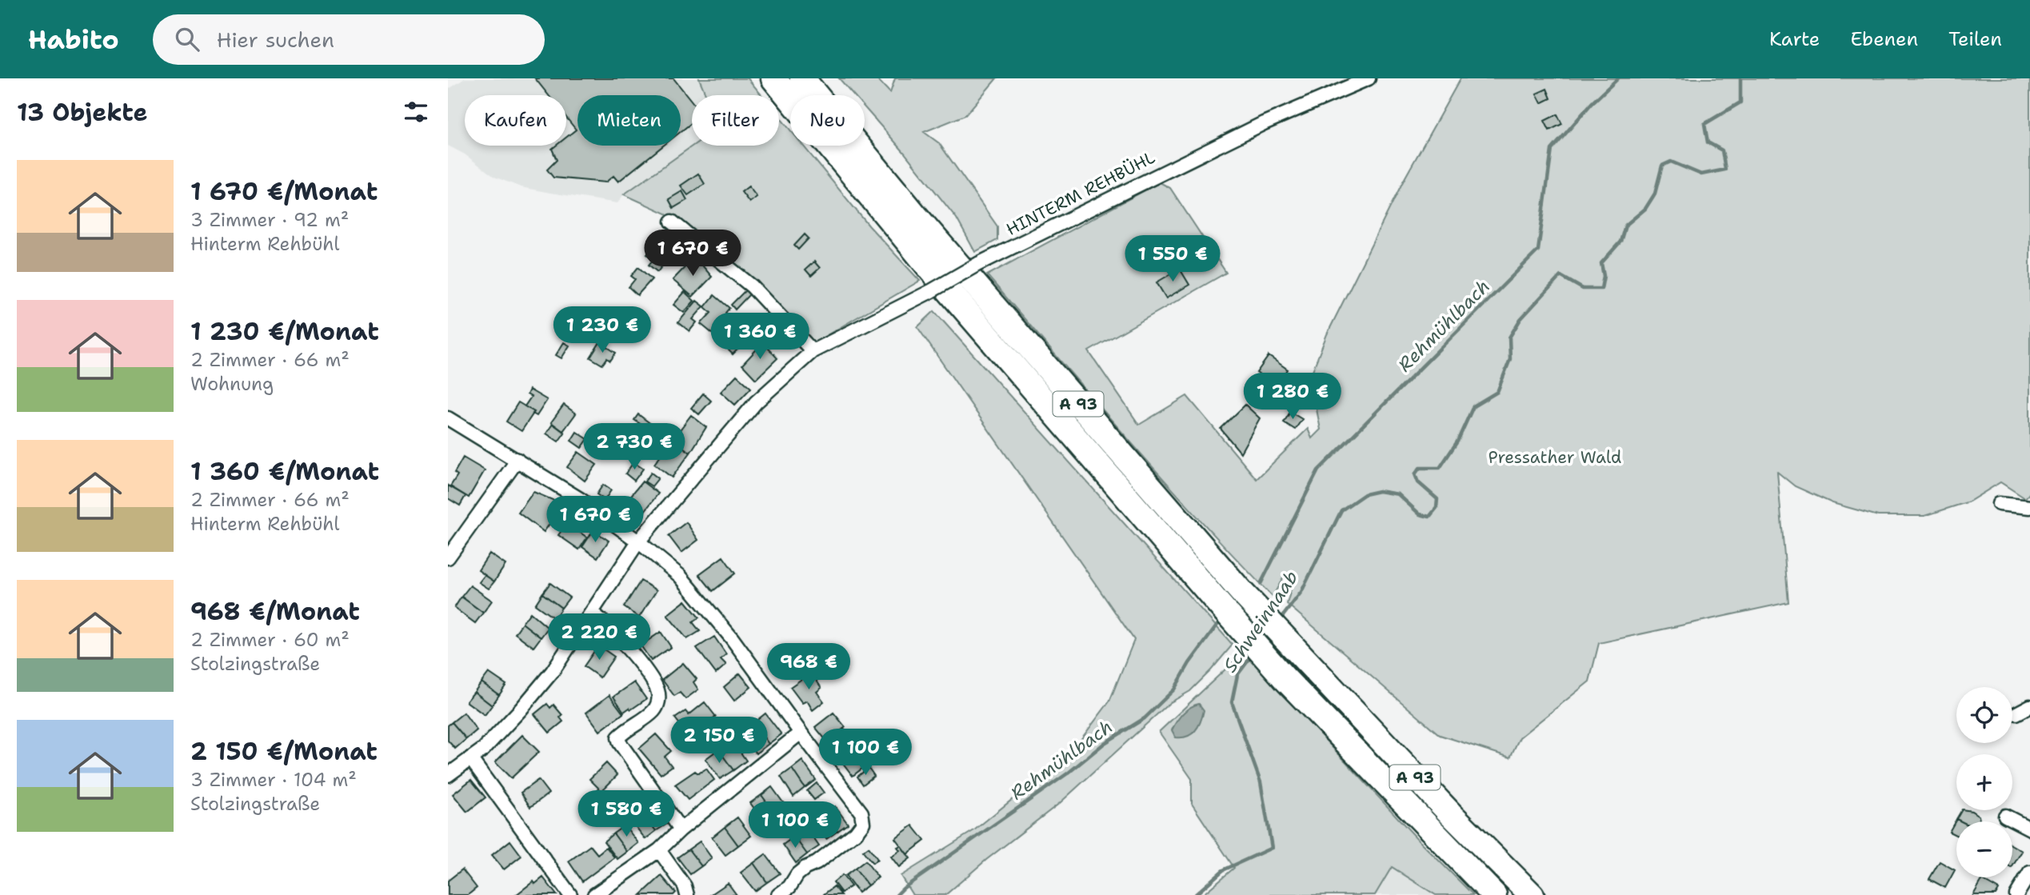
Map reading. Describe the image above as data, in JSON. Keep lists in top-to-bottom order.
{
  "streets": {
    "highway": ["A 93"],
    "street": ["HINTERM REHBÜHL"]
  },
  "water": ["Rehmühlbach", "Schweinnaab"],
  "parks": ["Pressather Wald"],
  "page": {
    "header": "Habito",
    "search": "Hier suchen",
    "nav": ["Karte", "Ebenen", "Teilen"],
    "heading": "13 Objekte",
    "chip": [
      "Kaufen",
      "Mieten",
      "Filter",
      "Neu"
    ],
    "list": [
      {
        "name": "1 670 €/Monat",
        "note": "3 Zimmer · 92 m² · Hinterm Rehbühl"
      },
      {
        "name": "1 230 €/Monat",
        "note": "2 Zimmer · 66 m² · Wohnung"
      },
      {
        "name": "1 360 €/Monat",
        "note": "2 Zimmer · 66 m² · Hinterm Rehbühl"
      },
      {
        "name": "968 €/Monat",
        "note": "2 Zimmer · 60 m² · Stolzingstraße"
      },
      {
        "name": "2 150 €/Monat",
        "note": "3 Zimmer · 104 m² · Stolzingstraße"
      }
    ],
    "price": [
      "1 670 €",
      "1 550 €",
      "1 230 €",
      "1 360 €",
      "1 280 €",
      "2 730 €",
      "1 670 €",
      "2 220 €",
      "968 €",
      "2 150 €",
      "1 100 €",
      "1 580 €",
      "1 100 €"
    ],
    "map_buttons": ["+", "−"]
  }
}
